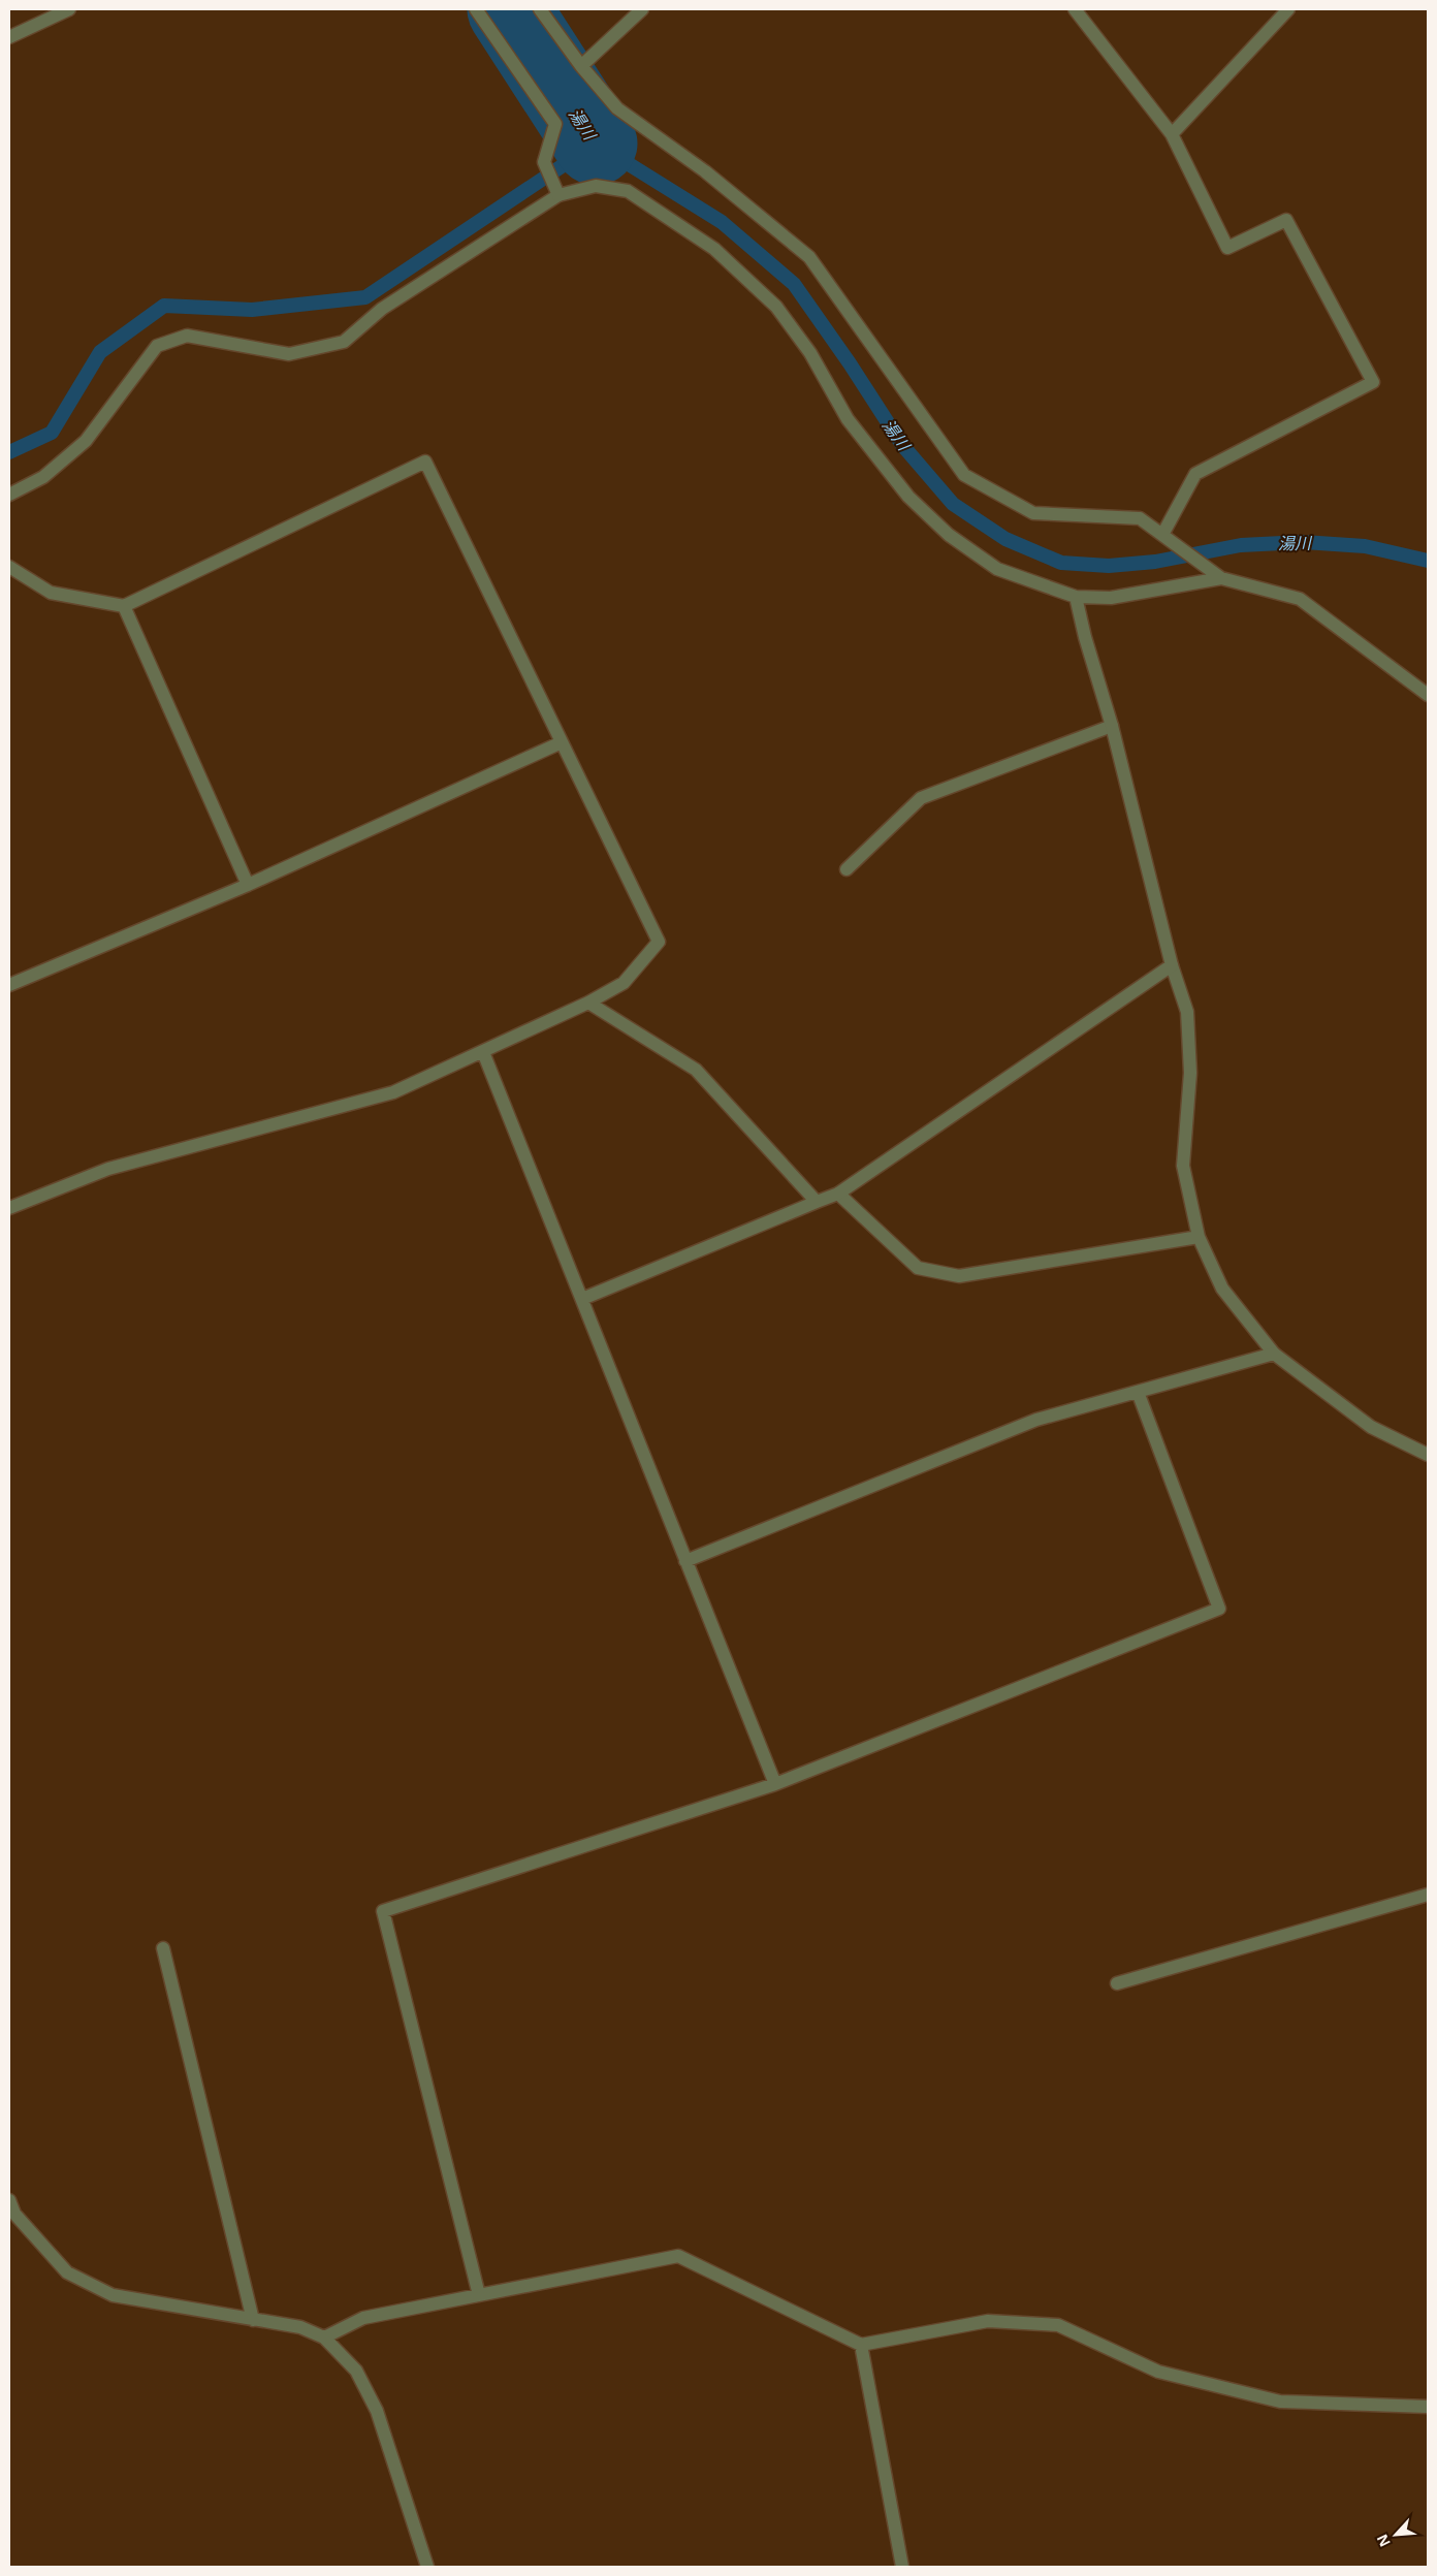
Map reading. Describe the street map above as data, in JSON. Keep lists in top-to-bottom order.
{
  "water": ["湯川"],
  "north": "bottom left"
}
